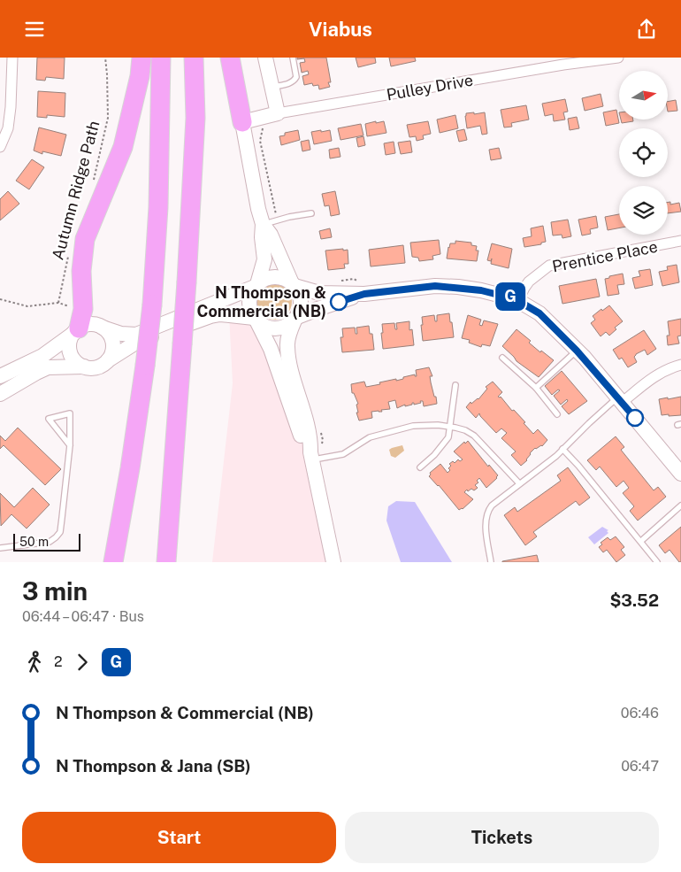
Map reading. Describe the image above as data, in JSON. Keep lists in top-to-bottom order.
{
  "streets": {
    "street": ["Pulley Drive", "Prentice Place"],
    "path": ["Autumn Ridge Path"]
  },
  "places": ["N Thompson & Commercial (NB)"],
  "lines": ["bus line G"],
  "scale_bar": "50 m",
  "north": "right",
  "page": {
    "header": "Viabus",
    "on_map": "G",
    "scale": "50 m",
    "heading": ["3 min", "06:44 – 06:47 · Bus", "$3.52"],
    "legs": ["2", "G"],
    "list": [
      {
        "name": "N Thompson & Commercial (NB)",
        "value": "06:46"
      },
      {
        "name": "N Thompson & Jana (SB)",
        "value": "06:47"
      }
    ],
    "buttons": ["Start", "Tickets"]
  }
}
